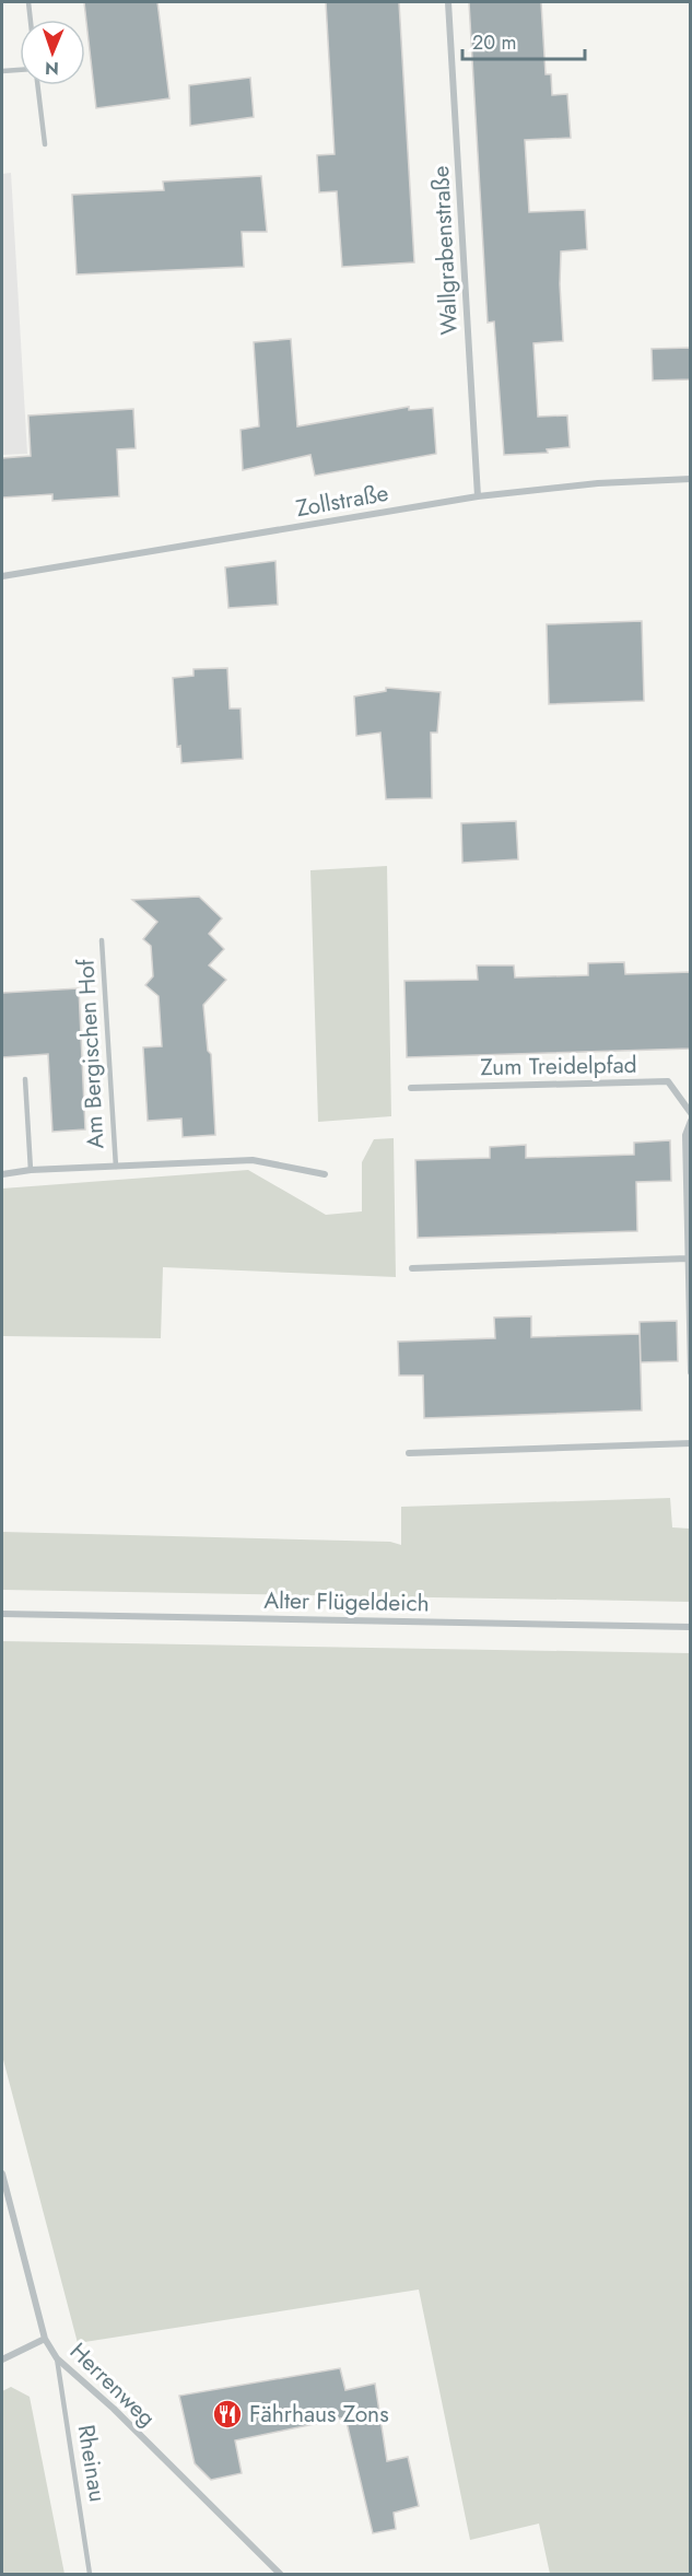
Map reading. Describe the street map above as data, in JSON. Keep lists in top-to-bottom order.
{
  "streets": {
    "street": [
      "Wallgrabenstraße",
      "Zollstraße",
      "Am Bergischen Hof",
      "Zum Treidelpfad",
      "Alter Flügeldeich",
      "Herrenweg"
    ],
    "lane": ["Rheinau"]
  },
  "crossings": [
    ["Wallgrabenstraße", "Zollstraße"],
    ["Herrenweg", "Rheinau"]
  ],
  "places": {
    "restaurant": ["Fährhaus Zons"]
  },
  "scale_bar": "20 m",
  "north": "bottom"
}
